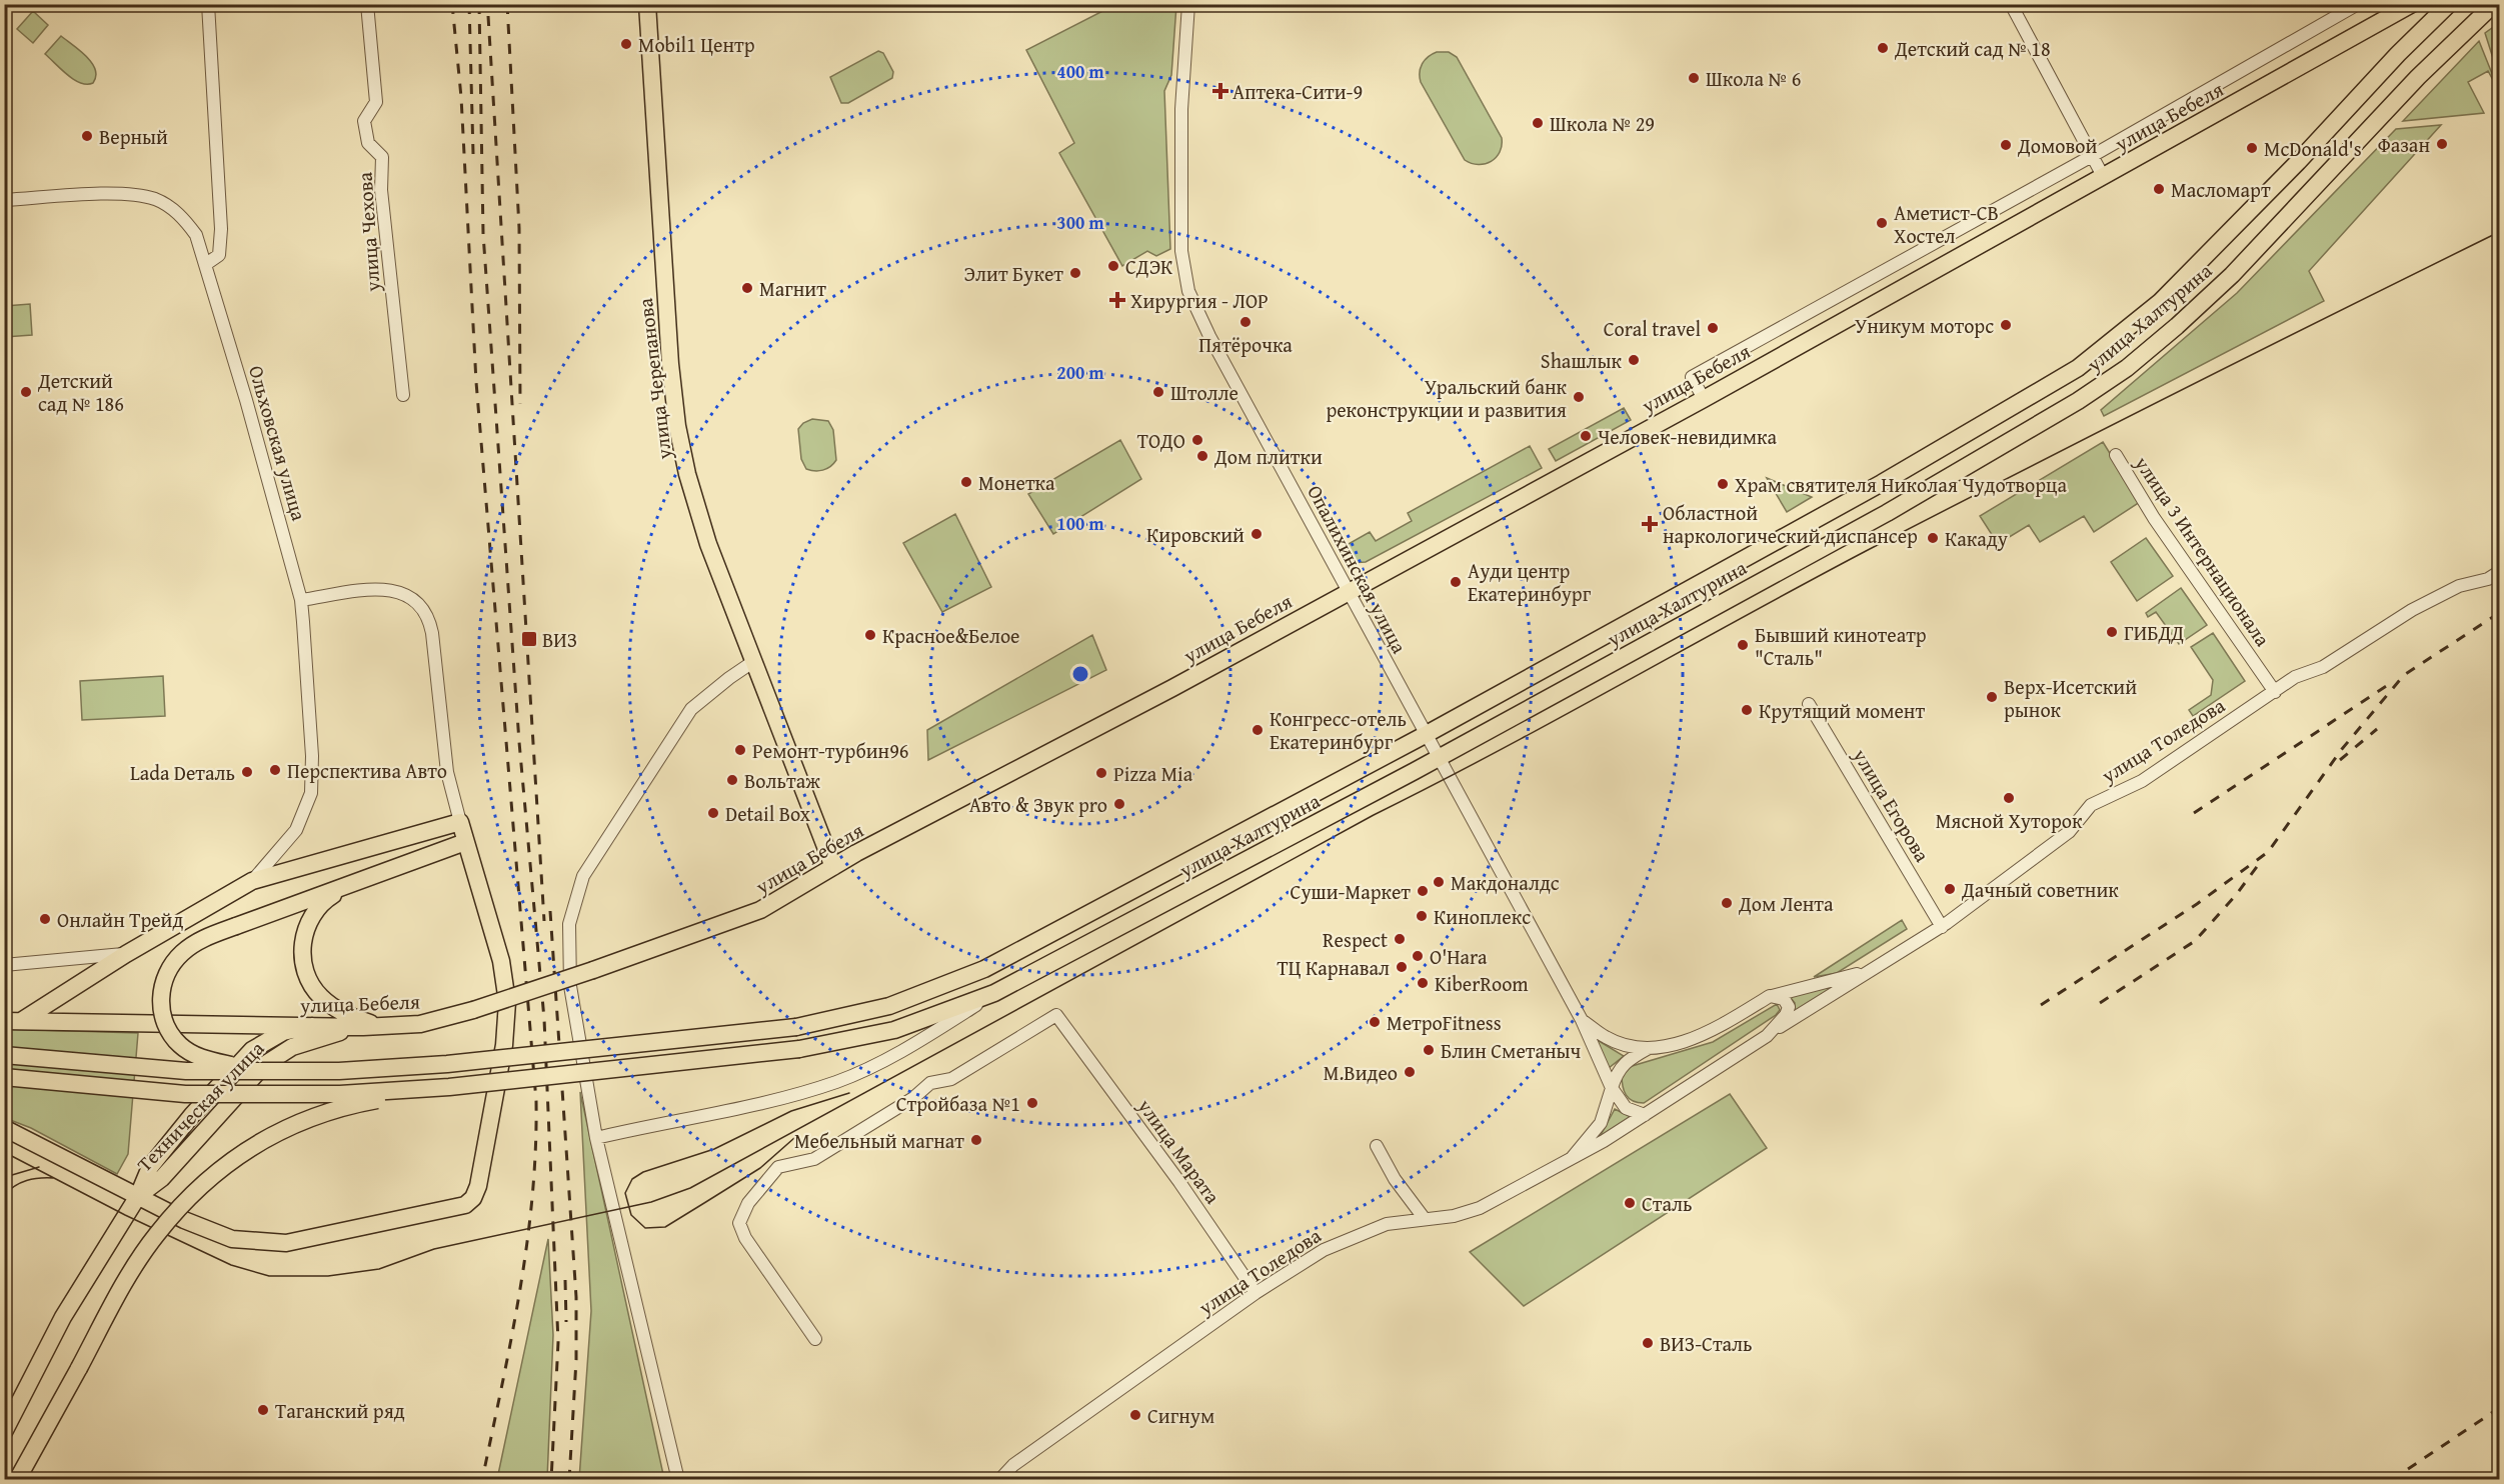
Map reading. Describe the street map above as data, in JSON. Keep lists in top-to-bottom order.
{
  "streets": {
    "main road": [
      "улица Бебеля",
      "улица Халтурина",
      "улица Черепанова",
      "Техническая улица"
    ],
    "street": [
      "улица Чехова",
      "Ольховская улица",
      "улица 3 Интернационала",
      "Опалихинская улица",
      "улица Толедова",
      "улица Егорова",
      "улица Марата"
    ]
  },
  "crossings": [
    ["улица Бебеля", "улица Черепанова"],
    ["улица Бебеля", "Опалихинская улица"],
    ["улица Бебеля", "Техническая улица"],
    ["улица Халтурина", "Опалихинская улица"],
    ["улица 3 Интернационала", "улица Толедова"],
    ["Опалихинская улица", "улица Толедова"],
    ["улица Толедова", "улица Егорова"],
    ["улица Толедова", "улица Марата"]
  ],
  "places": {
    "other": [
      "Mobil1 Центр",
      "Детский сад № 18",
      "Школа № 6",
      "Школа № 29",
      "Верный",
      "Фазан",
      "Домовой",
      "McDonald's",
      "Масломарт",
      "Аметист-СВ Хостел",
      "СДЭК",
      "Элит Букет",
      "Магнит",
      "Пятёрочка",
      "Уникум моторс",
      "Coral travel",
      "Shашлык",
      "Детский сад № 186",
      "Штолле",
      "Уральский банк реконструкции и развития",
      "Человек-невидимка",
      "ТОДО",
      "Дом плитки",
      "Монетка",
      "Храм святителя Николая Чудотворца",
      "Кировский",
      "Какаду",
      "Ауди центр Екатеринбург",
      "ГИБДД",
      "Красное&Белое",
      "Бывший кинотеатр \"Сталь\"",
      "Верх-Исетский рынок",
      "Крутящий момент",
      "Конгресс-отель Екатеринбург",
      "Ремонт-турбин96",
      "Перспектива Авто",
      "Lada Dеталь",
      "Pizza Mia",
      "Вольтаж",
      "Мясной Хуторок",
      "Авто & Звук pro",
      "Detail Box",
      "Макдоналдс",
      "Дачный советник",
      "Суши-Маркет",
      "Дом Лента",
      "Киноплекс",
      "Онлайн Трейд",
      "Respect",
      "O'Hara",
      "ТЦ Карнавал",
      "KiberRoom",
      "МетроFitness",
      "Блин Сметаныч",
      "М.Видео",
      "Стройбаза №1",
      "Мебельный магнат",
      "Сталь",
      "ВИЗ-Сталь",
      "Таганский ряд",
      "Сигнум"
    ],
    "health": ["Аптека-Сити-9", "Хирургия - ЛОР", "Областной наркологический диспансер"],
    "transit": ["ВИЗ"]
  },
  "rings": [
    "400 m",
    "300 m",
    "200 m",
    "100 m"
  ]
}
